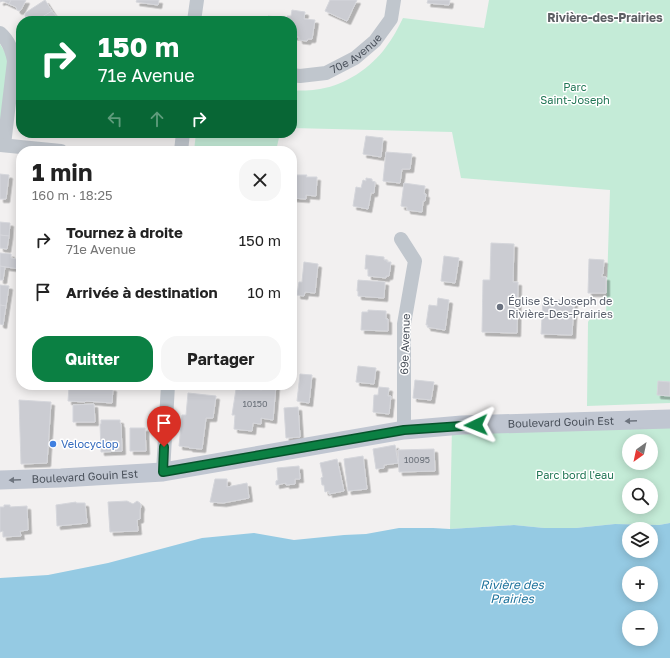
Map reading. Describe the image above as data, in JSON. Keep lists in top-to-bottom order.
{
  "streets": {
    "street": ["70e Avenue", "69e Avenue", "Boulevard Gouin Est"]
  },
  "crossings": [
    ["69e Avenue", "Boulevard Gouin Est"]
  ],
  "one_way": ["Boulevard Gouin Est"],
  "districts": ["Rivière-des-Prairies"],
  "water": ["Rivière des Prairies"],
  "parks": ["Parc Saint-Joseph", "Parc bord l'eau"],
  "places": ["Église St-Joseph de Rivière-Des-Prairies", "Velocyclop"],
  "house_numbers": ["10150", "10095"],
  "north": "bottom left",
  "page": {
    "turn": ["150 m", "71e Avenue"],
    "heading": ["1 min", "160 m · 18:25"],
    "list": [
      {
        "name": "Tournez à droite",
        "note": "71e Avenue",
        "value": "150 m"
      },
      {
        "name": "Arrivée à destination",
        "value": "10 m"
      }
    ],
    "buttons": ["Quitter", "Partager"],
    "map_buttons": ["+", "−"]
  }
}
